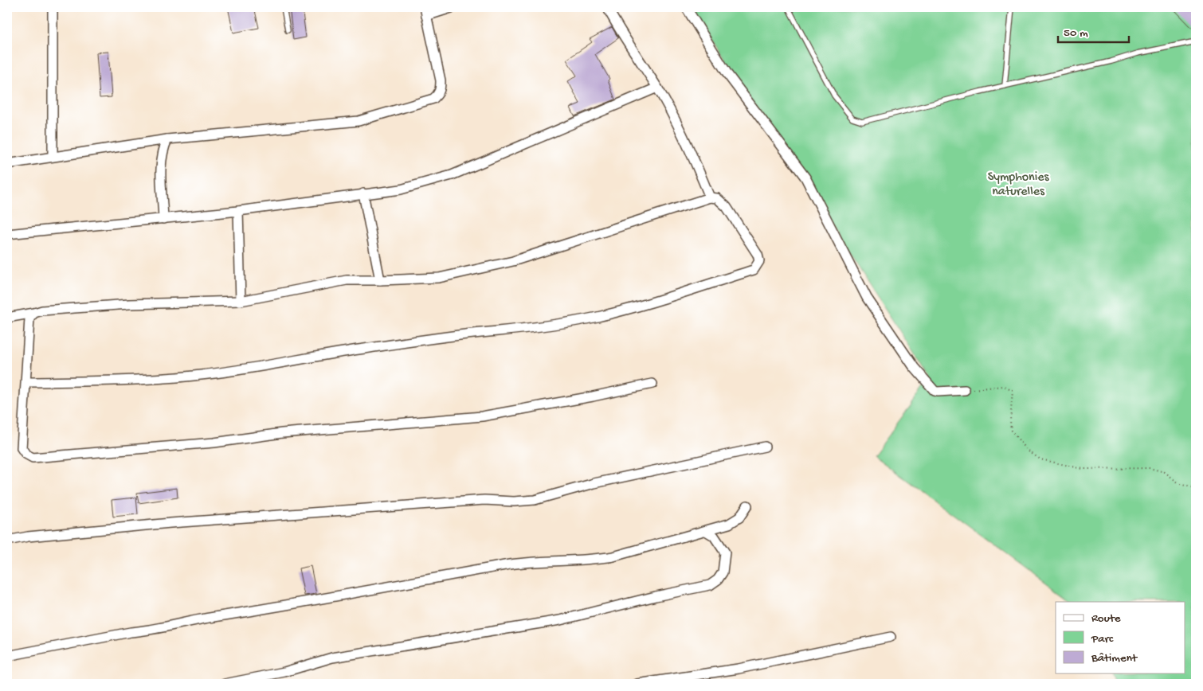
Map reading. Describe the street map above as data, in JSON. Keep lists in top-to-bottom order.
{
  "parks": ["Symphonies naturelles"],
  "legend": ["Route", "Parc", "Bâtiment"],
  "scale_bar": "50 m"
}
